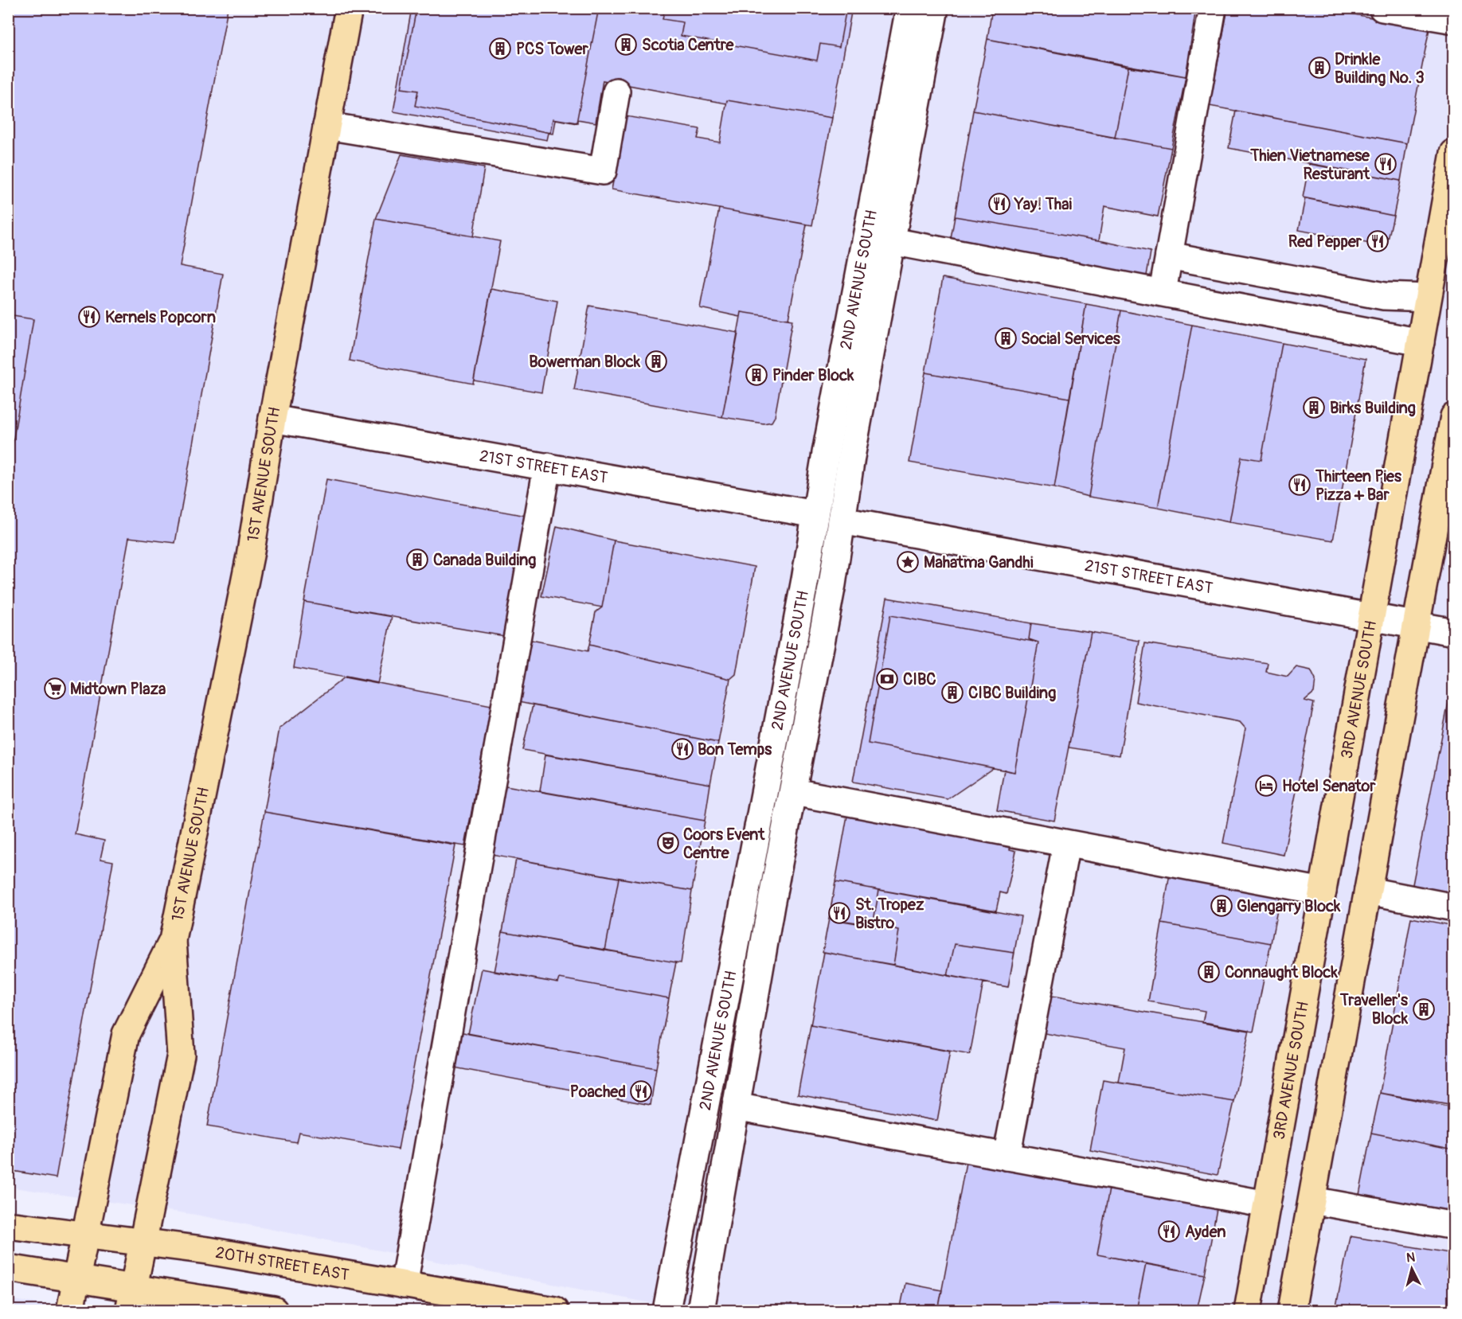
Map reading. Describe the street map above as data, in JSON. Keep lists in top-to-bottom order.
{
  "streets": {
    "main road": ["1ST AVENUE SOUTH", "3RD AVENUE SOUTH", "20TH STREET EAST"],
    "street": ["2ND AVENUE SOUTH", "21ST STREET EAST"]
  },
  "crossings": [
    ["2ND AVENUE SOUTH", "21ST STREET EAST"],
    ["21ST STREET EAST", "1ST AVENUE SOUTH"],
    ["21ST STREET EAST", "3RD AVENUE SOUTH"],
    ["1ST AVENUE SOUTH", "20TH STREET EAST"]
  ],
  "places": {
    "building": [
      "Scotia Centre",
      "PCS Tower",
      "Drinkle Building No. 3",
      "Social Services",
      "Bowerman Block",
      "Pinder Block",
      "Birks Building",
      "Canada Building",
      "CIBC Building",
      "Glengarry Block",
      "Connaught Block",
      "Traveller's Block"
    ],
    "restaurant": [
      "Thien Vietnamese Resturant",
      "Yay! Thai",
      "Red Pepper",
      "Kernels Popcorn",
      "Thirteen Pies Pizza + Bar",
      "Bon Temps",
      "St. Tropez Bistro",
      "Poached",
      "Ayden"
    ],
    "place": ["Mahatma Gandhi"],
    "bank": ["CIBC"],
    "supermarket": ["Midtown Plaza"],
    "hotel": ["Hotel Senator"],
    "theatre": ["Coors Event Centre"]
  },
  "north": "top"
}
